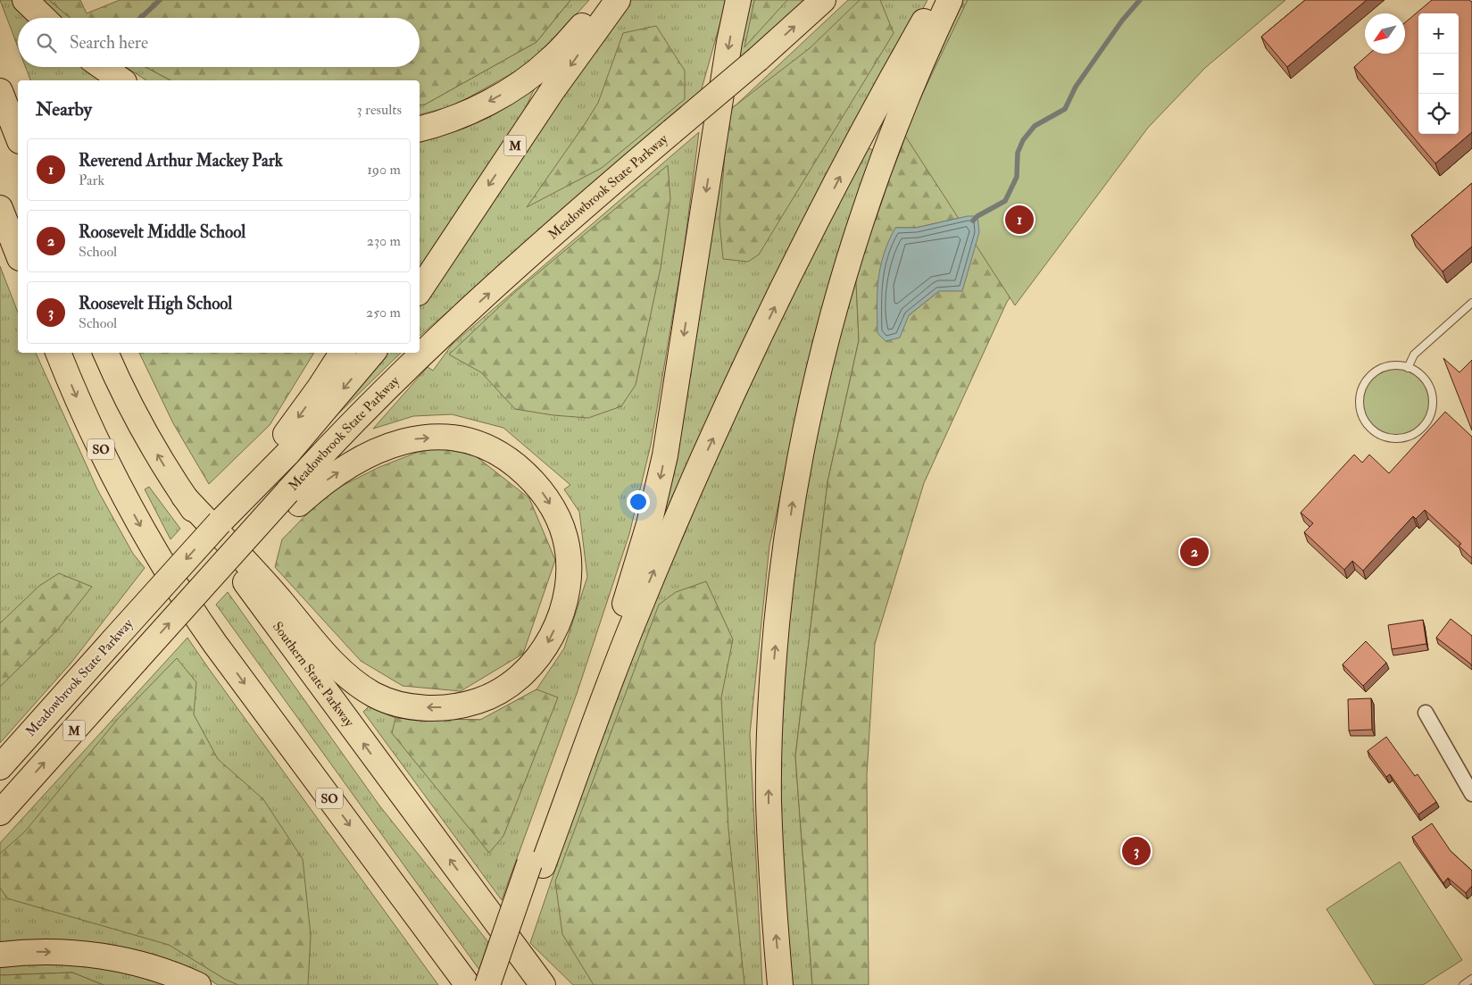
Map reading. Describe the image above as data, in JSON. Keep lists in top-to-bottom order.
{
  "streets": {
    "highway": [
      "M",
      "Meadowbrook State Parkway",
      "SO",
      "Southern State Parkway"
    ]
  },
  "crossings": [
    ["M", "Meadowbrook State Parkway"]
  ],
  "north": "bottom left",
  "page": {
    "map_buttons": ["+", "−"],
    "search": "Search here",
    "heading": ["Nearby", "3 results"],
    "list": [
      {
        "mark": "1",
        "name": "Reverend Arthur Mackey Park",
        "note": "Park",
        "value": "190 m"
      },
      {
        "mark": "2",
        "name": "Roosevelt Middle School",
        "note": "School",
        "value": "230 m"
      },
      {
        "mark": "3",
        "name": "Roosevelt High School",
        "note": "School",
        "value": "250 m"
      }
    ],
    "pins": ["1", "2", "3"]
  }
}
